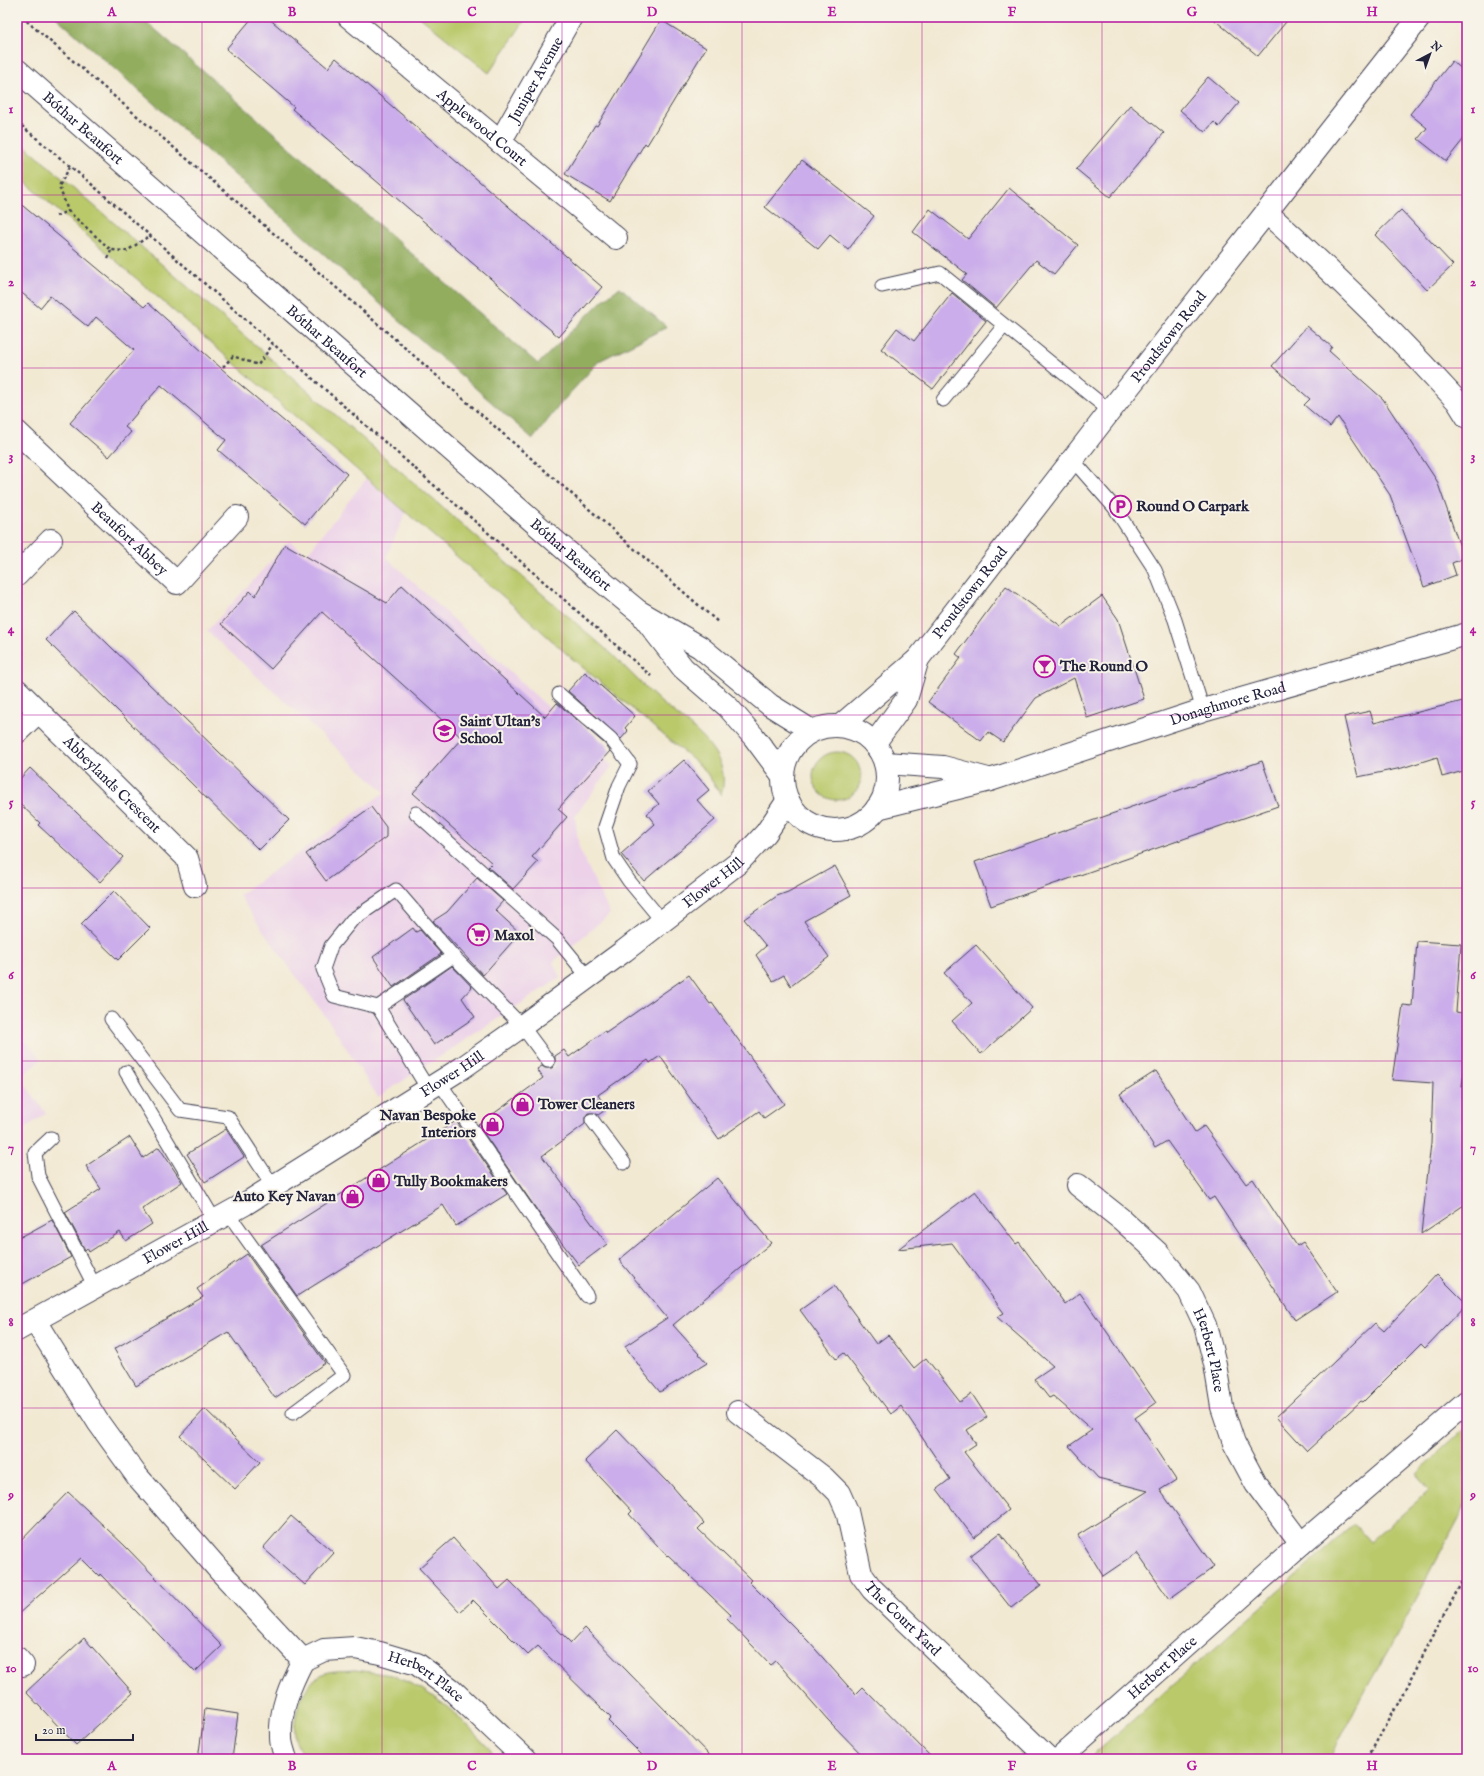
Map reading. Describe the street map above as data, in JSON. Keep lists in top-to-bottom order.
{
  "streets": {
    "main road": [
      "Juniper Avenue",
      "Bóthar Beaufort",
      "Applewood Court",
      "Proudstown Road",
      "Beaufort Abbey",
      "Donaghmore Road",
      "Abbeylands Crescent",
      "Flower Hill",
      "Herbert Place",
      "The Court Yard"
    ]
  },
  "crossings": [
    ["Juniper Avenue", "Applewood Court"],
    ["Bóthar Beaufort", "Proudstown Road"],
    ["Bóthar Beaufort", "Donaghmore Road"],
    ["Bóthar Beaufort", "Flower Hill"],
    ["Proudstown Road", "Donaghmore Road"],
    ["Proudstown Road", "Flower Hill"],
    ["Donaghmore Road", "Flower Hill"]
  ],
  "places": {
    "parking": ["Round O Carpark"],
    "bar": ["The Round O"],
    "school or university": ["Saint Ultan's School"],
    "supermarket": ["Maxol"],
    "shop": [
      "Tower Cleaners",
      "Navan Bespoke Interiors",
      "Tully Bookmakers",
      "Auto Key Navan"
    ]
  },
  "scale_bar": "20 m",
  "north": "top right",
  "grid": {
    "columns": [
      "A",
      "B",
      "C",
      "D",
      "E",
      "F",
      "G",
      "H"
    ],
    "rows": [
      "1",
      "2",
      "3",
      "4",
      "5",
      "6",
      "7",
      "8",
      "9",
      "10"
    ]
  }
}
